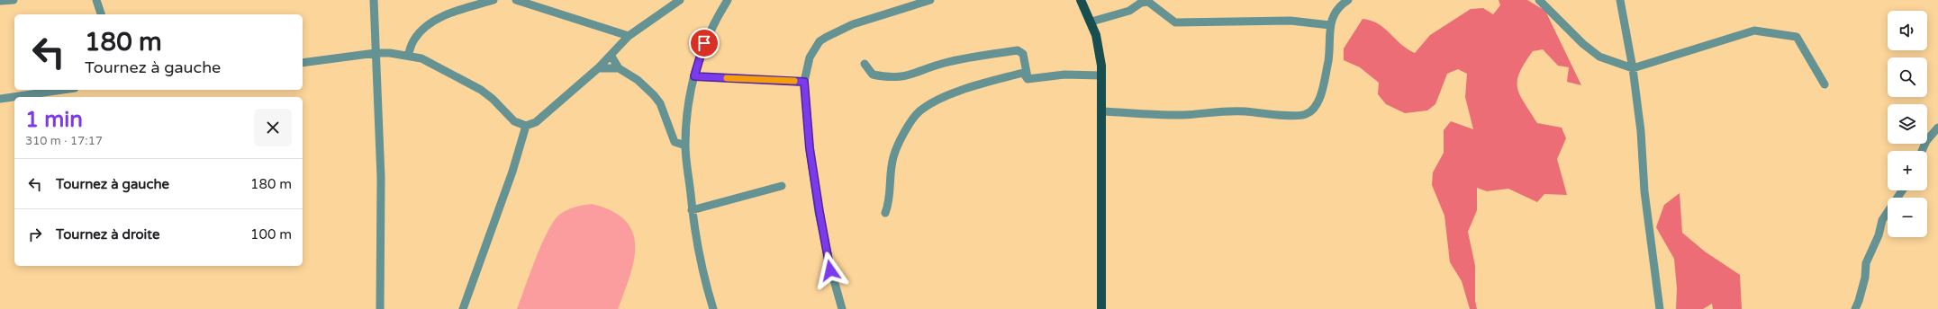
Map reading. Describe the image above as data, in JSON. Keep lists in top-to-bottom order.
{
  "page": {
    "map_buttons": ["+", "−"],
    "turn": ["180 m", "Tournez à gauche"],
    "heading": ["1 min", "310 m · 17:17"],
    "list": [
      {
        "name": "Tournez à gauche",
        "value": "180 m"
      },
      {
        "name": "Tournez à droite",
        "value": "100 m"
      }
    ]
  }
}
